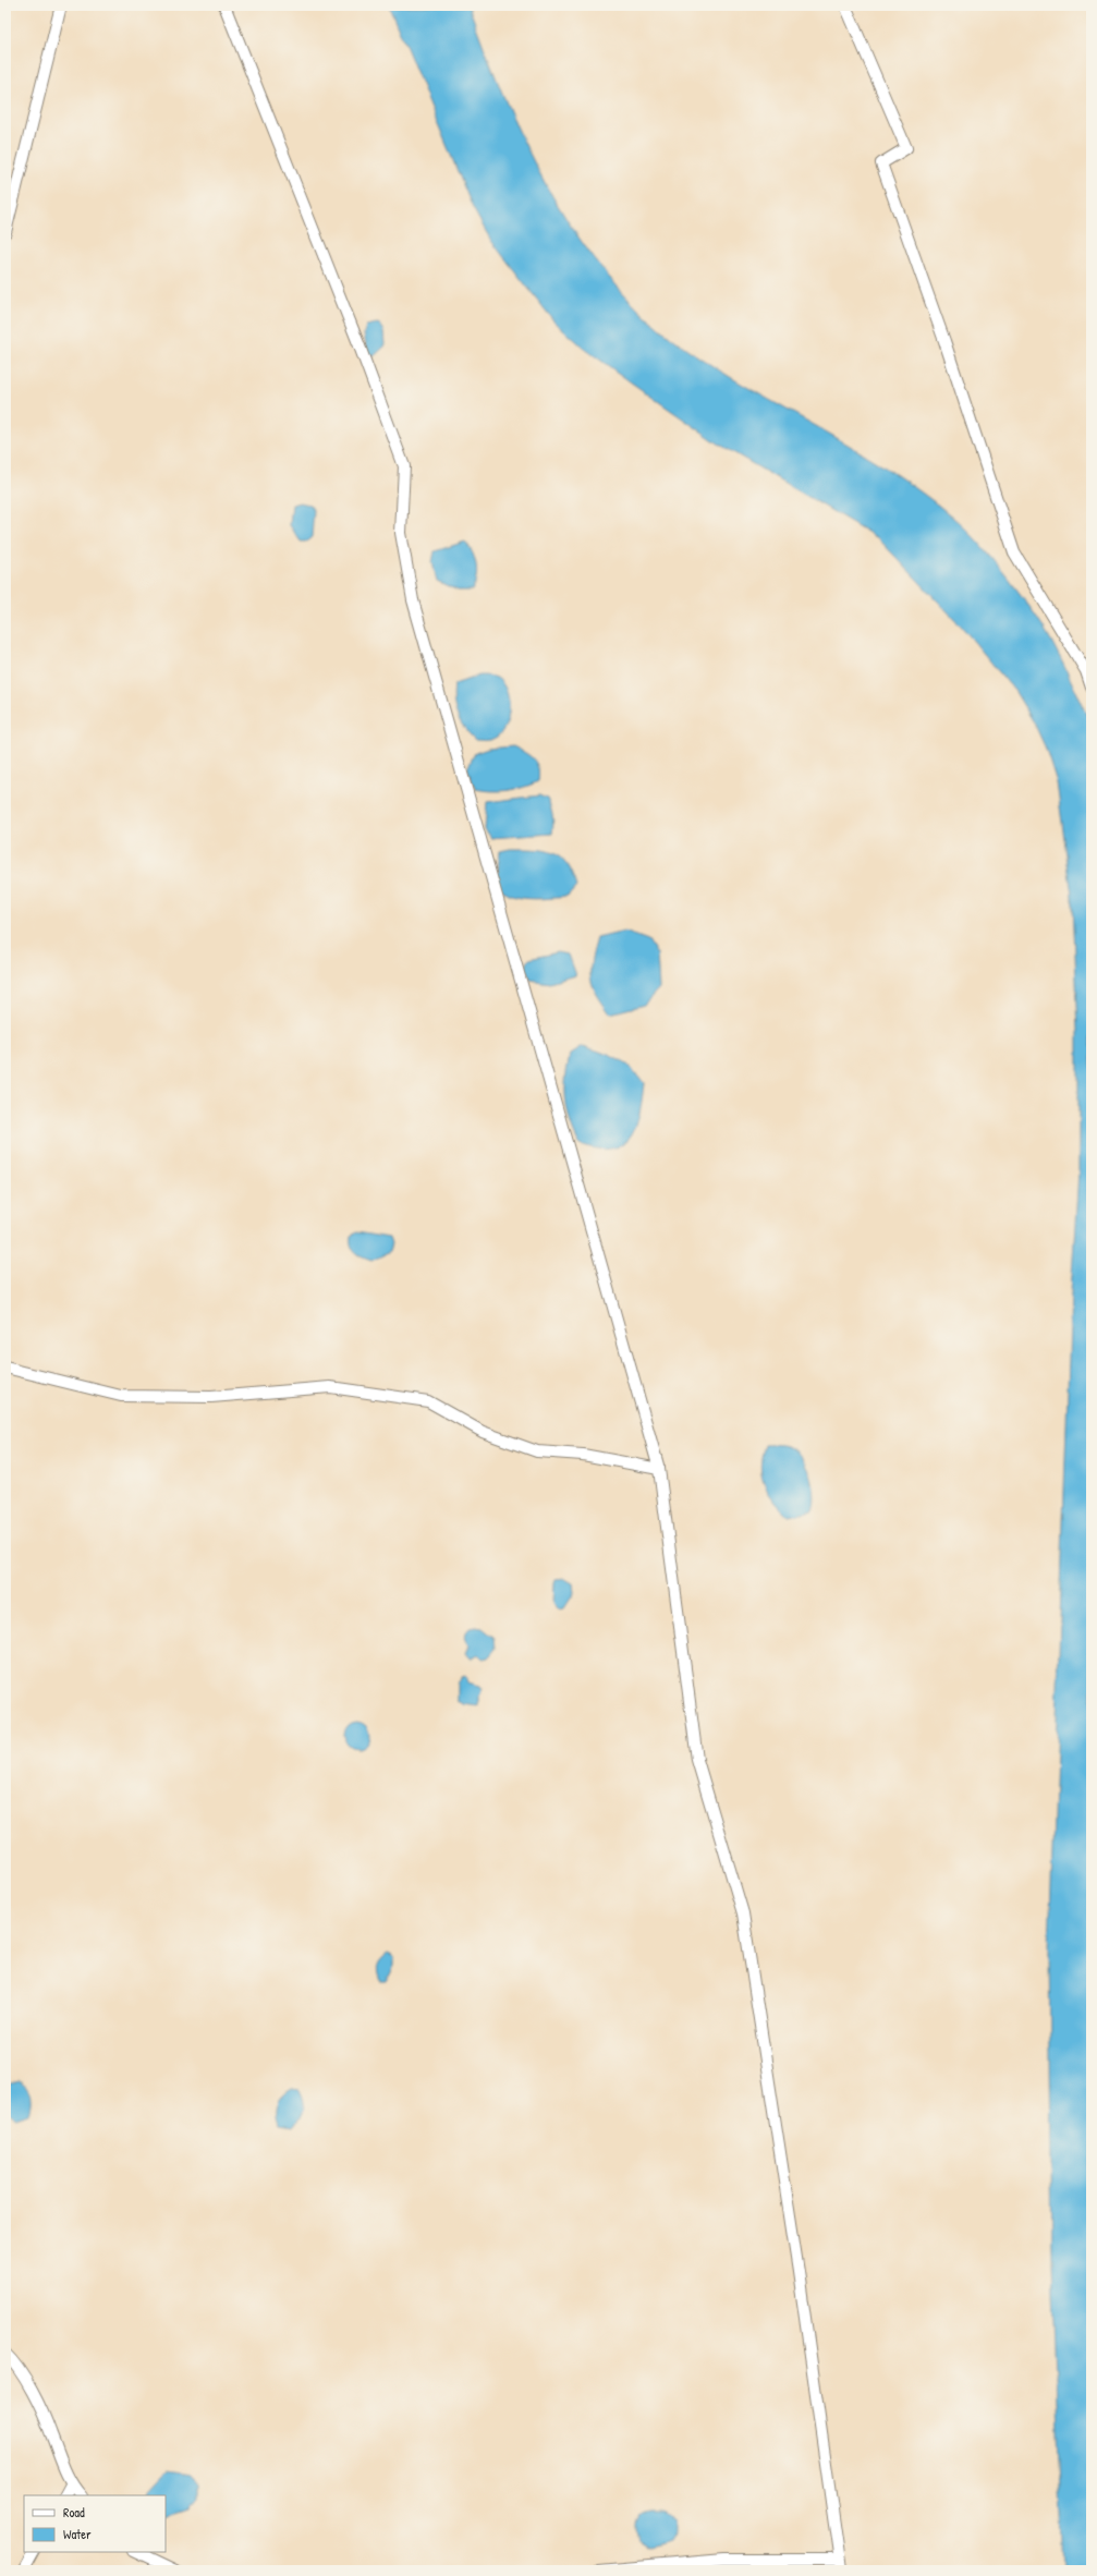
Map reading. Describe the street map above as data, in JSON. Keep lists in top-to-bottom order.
{
  "legend": ["Road", "Water"]
}
